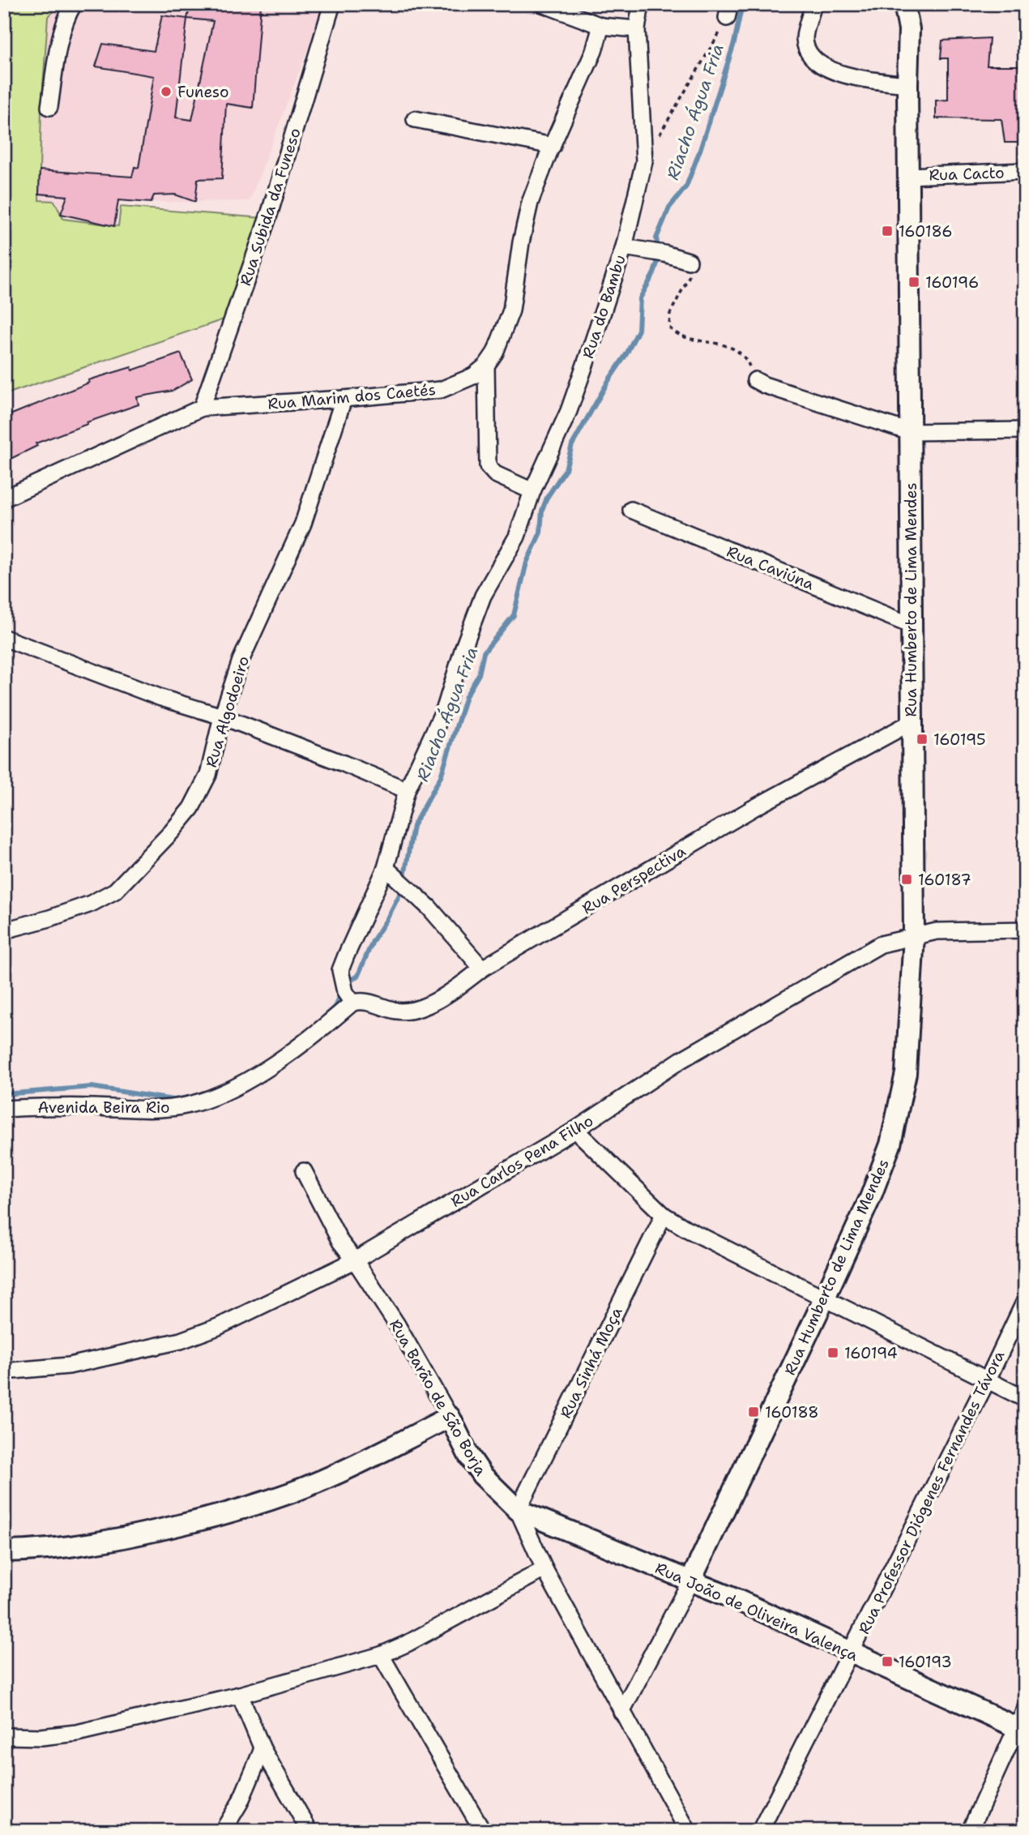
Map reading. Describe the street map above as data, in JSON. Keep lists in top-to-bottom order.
{
  "streets": {
    "street": [
      "Rua Cacto",
      "Rua Subida da Funeso",
      "Rua do Bambu",
      "Rua Marim dos Caetés",
      "Rua Caviúna",
      "Rua Humberto de Lima Mendes",
      "Rua Algodoeiro",
      "Rua Perspectiva",
      "Avenida Beira Rio",
      "Rua Carlos Pena Filho",
      "Rua Sinhá Moça",
      "Rua Barão de São Borja",
      "Rua Professor Diógenes Fernandes Távora",
      "Rua João de Oliveira Valença"
    ]
  },
  "crossings": [
    ["Rua Cacto", "Rua Humberto de Lima Mendes"],
    ["Rua Subida da Funeso", "Rua Marim dos Caetés"],
    ["Rua Marim dos Caetés", "Rua Algodoeiro"],
    ["Rua Caviúna", "Rua Humberto de Lima Mendes"],
    ["Rua Humberto de Lima Mendes", "Rua Perspectiva"],
    ["Rua Humberto de Lima Mendes", "Rua Carlos Pena Filho"],
    ["Rua Humberto de Lima Mendes", "Rua Barão de São Borja"],
    ["Rua Humberto de Lima Mendes", "Rua João de Oliveira Valença"],
    ["Rua Perspectiva", "Avenida Beira Rio"],
    ["Rua Carlos Pena Filho", "Rua Barão de São Borja"],
    ["Rua Sinhá Moça", "Rua Barão de São Borja"],
    ["Rua Sinhá Moça", "Rua João de Oliveira Valença"],
    ["Rua Barão de São Borja", "Rua João de Oliveira Valença"],
    ["Rua Professor Diógenes Fernandes Távora", "Rua João de Oliveira Valença"]
  ],
  "water": ["Riacho Água Fria"],
  "places": {
    "other": ["Funeso"],
    "transit": [
      "160186",
      "160196",
      "160195",
      "160187",
      "160194",
      "160188",
      "160193"
    ]
  }
}
